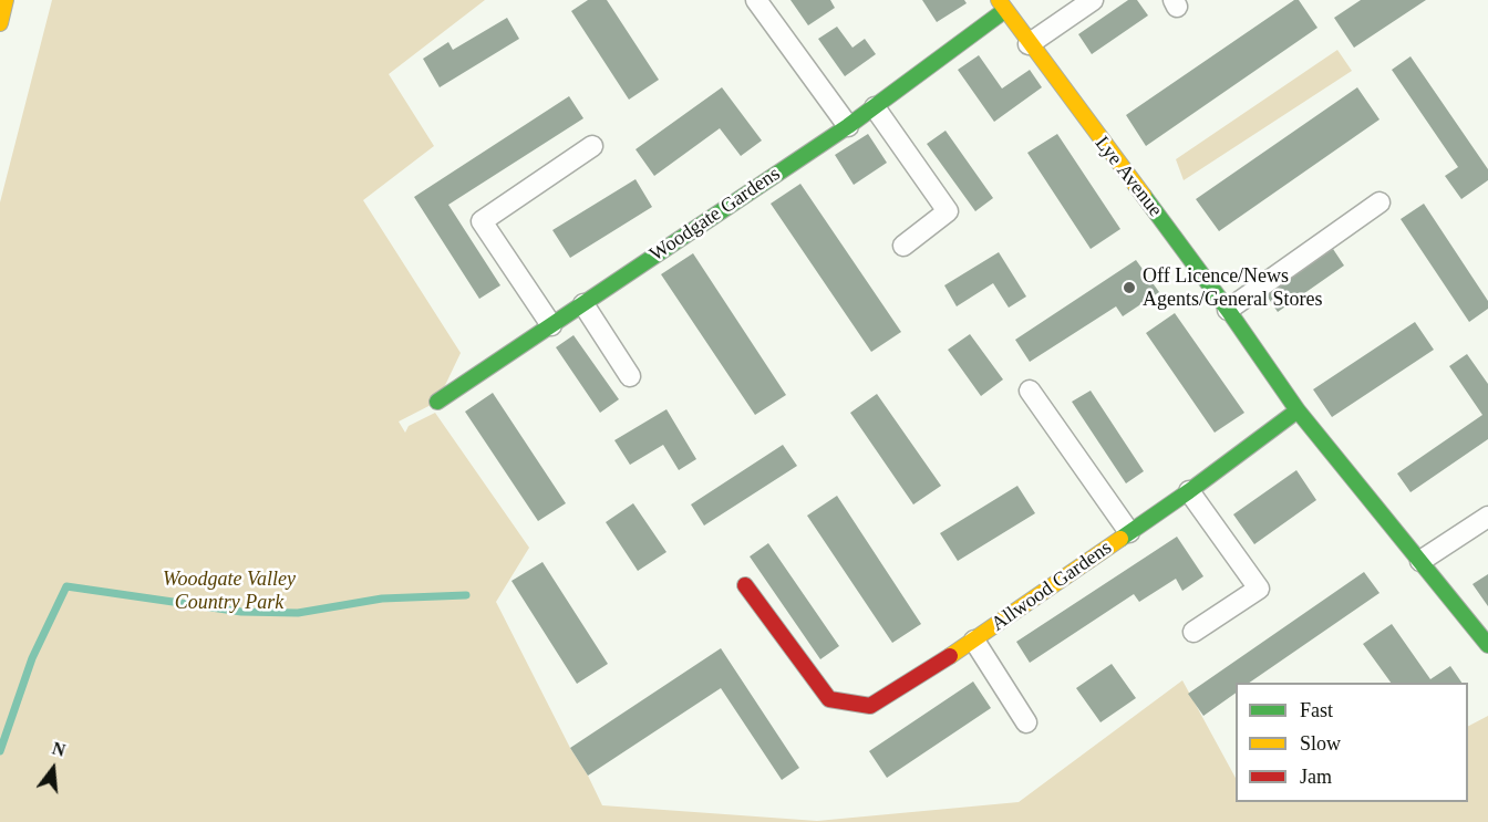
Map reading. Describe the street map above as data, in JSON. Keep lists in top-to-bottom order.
{
  "streets": {
    "main road": ["Lye Avenue", "Woodgate Gardens", "Allwood Gardens"]
  },
  "crossings": [
    ["Lye Avenue", "Woodgate Gardens"],
    ["Lye Avenue", "Allwood Gardens"]
  ],
  "parks": ["Woodgate Valley Country Park"],
  "places": ["Off Licence/News Agents/General Stores"],
  "legend": ["Fast", "Slow", "Jam"],
  "north": "top"
}
